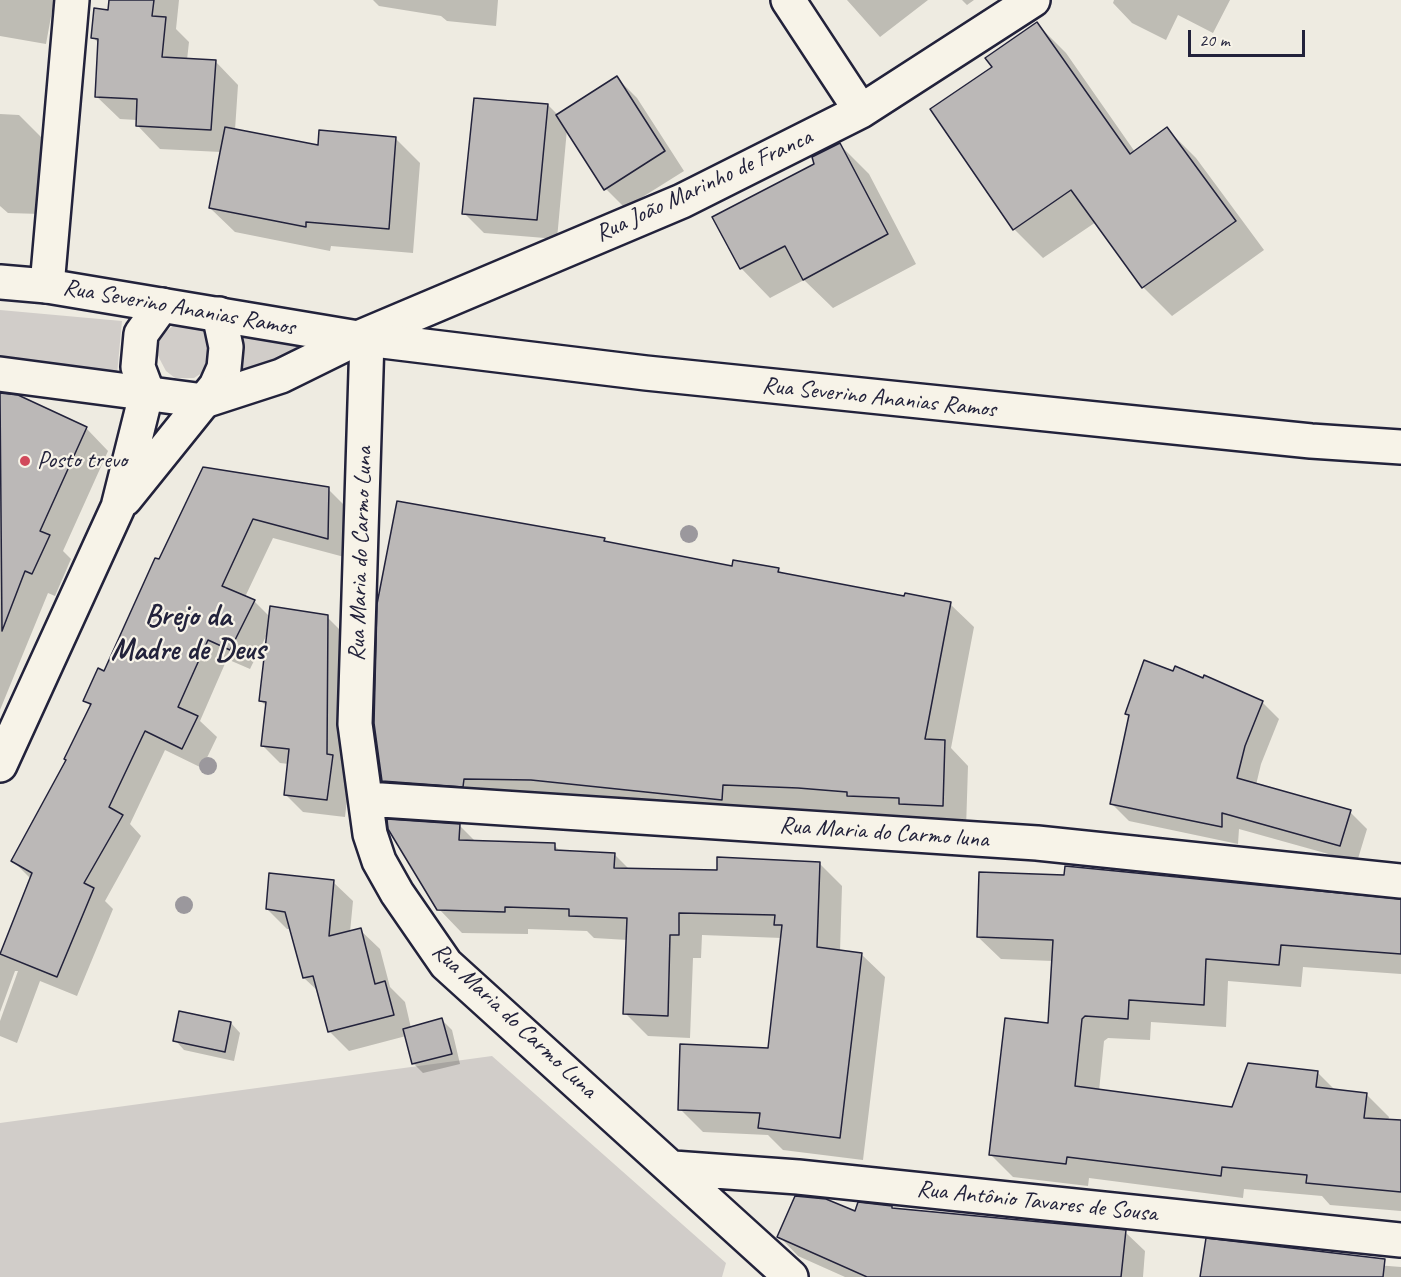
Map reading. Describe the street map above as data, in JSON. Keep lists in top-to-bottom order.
{
  "streets": {
    "street": [
      "Rua João Marinho de Franca",
      "Rua Severino Ananias Ramos",
      "Rua Maria do Carmo Luna",
      "Rua Maria do Carmo luna",
      "Rua Antônio Tavares de Sousa"
    ]
  },
  "crossings": [
    ["Rua João Marinho de Franca", "Rua Severino Ananias Ramos"],
    ["Rua João Marinho de Franca", "Rua Maria do Carmo Luna"],
    ["Rua Severino Ananias Ramos", "Rua Maria do Carmo Luna"],
    ["Rua Maria do Carmo Luna", "Rua Maria do Carmo luna"],
    ["Rua Maria do Carmo Luna", "Rua Antônio Tavares de Sousa"]
  ],
  "districts": ["Brejo da Madre de Deus"],
  "places": ["Posto trevo"],
  "scale_bar": "20 m"
}
